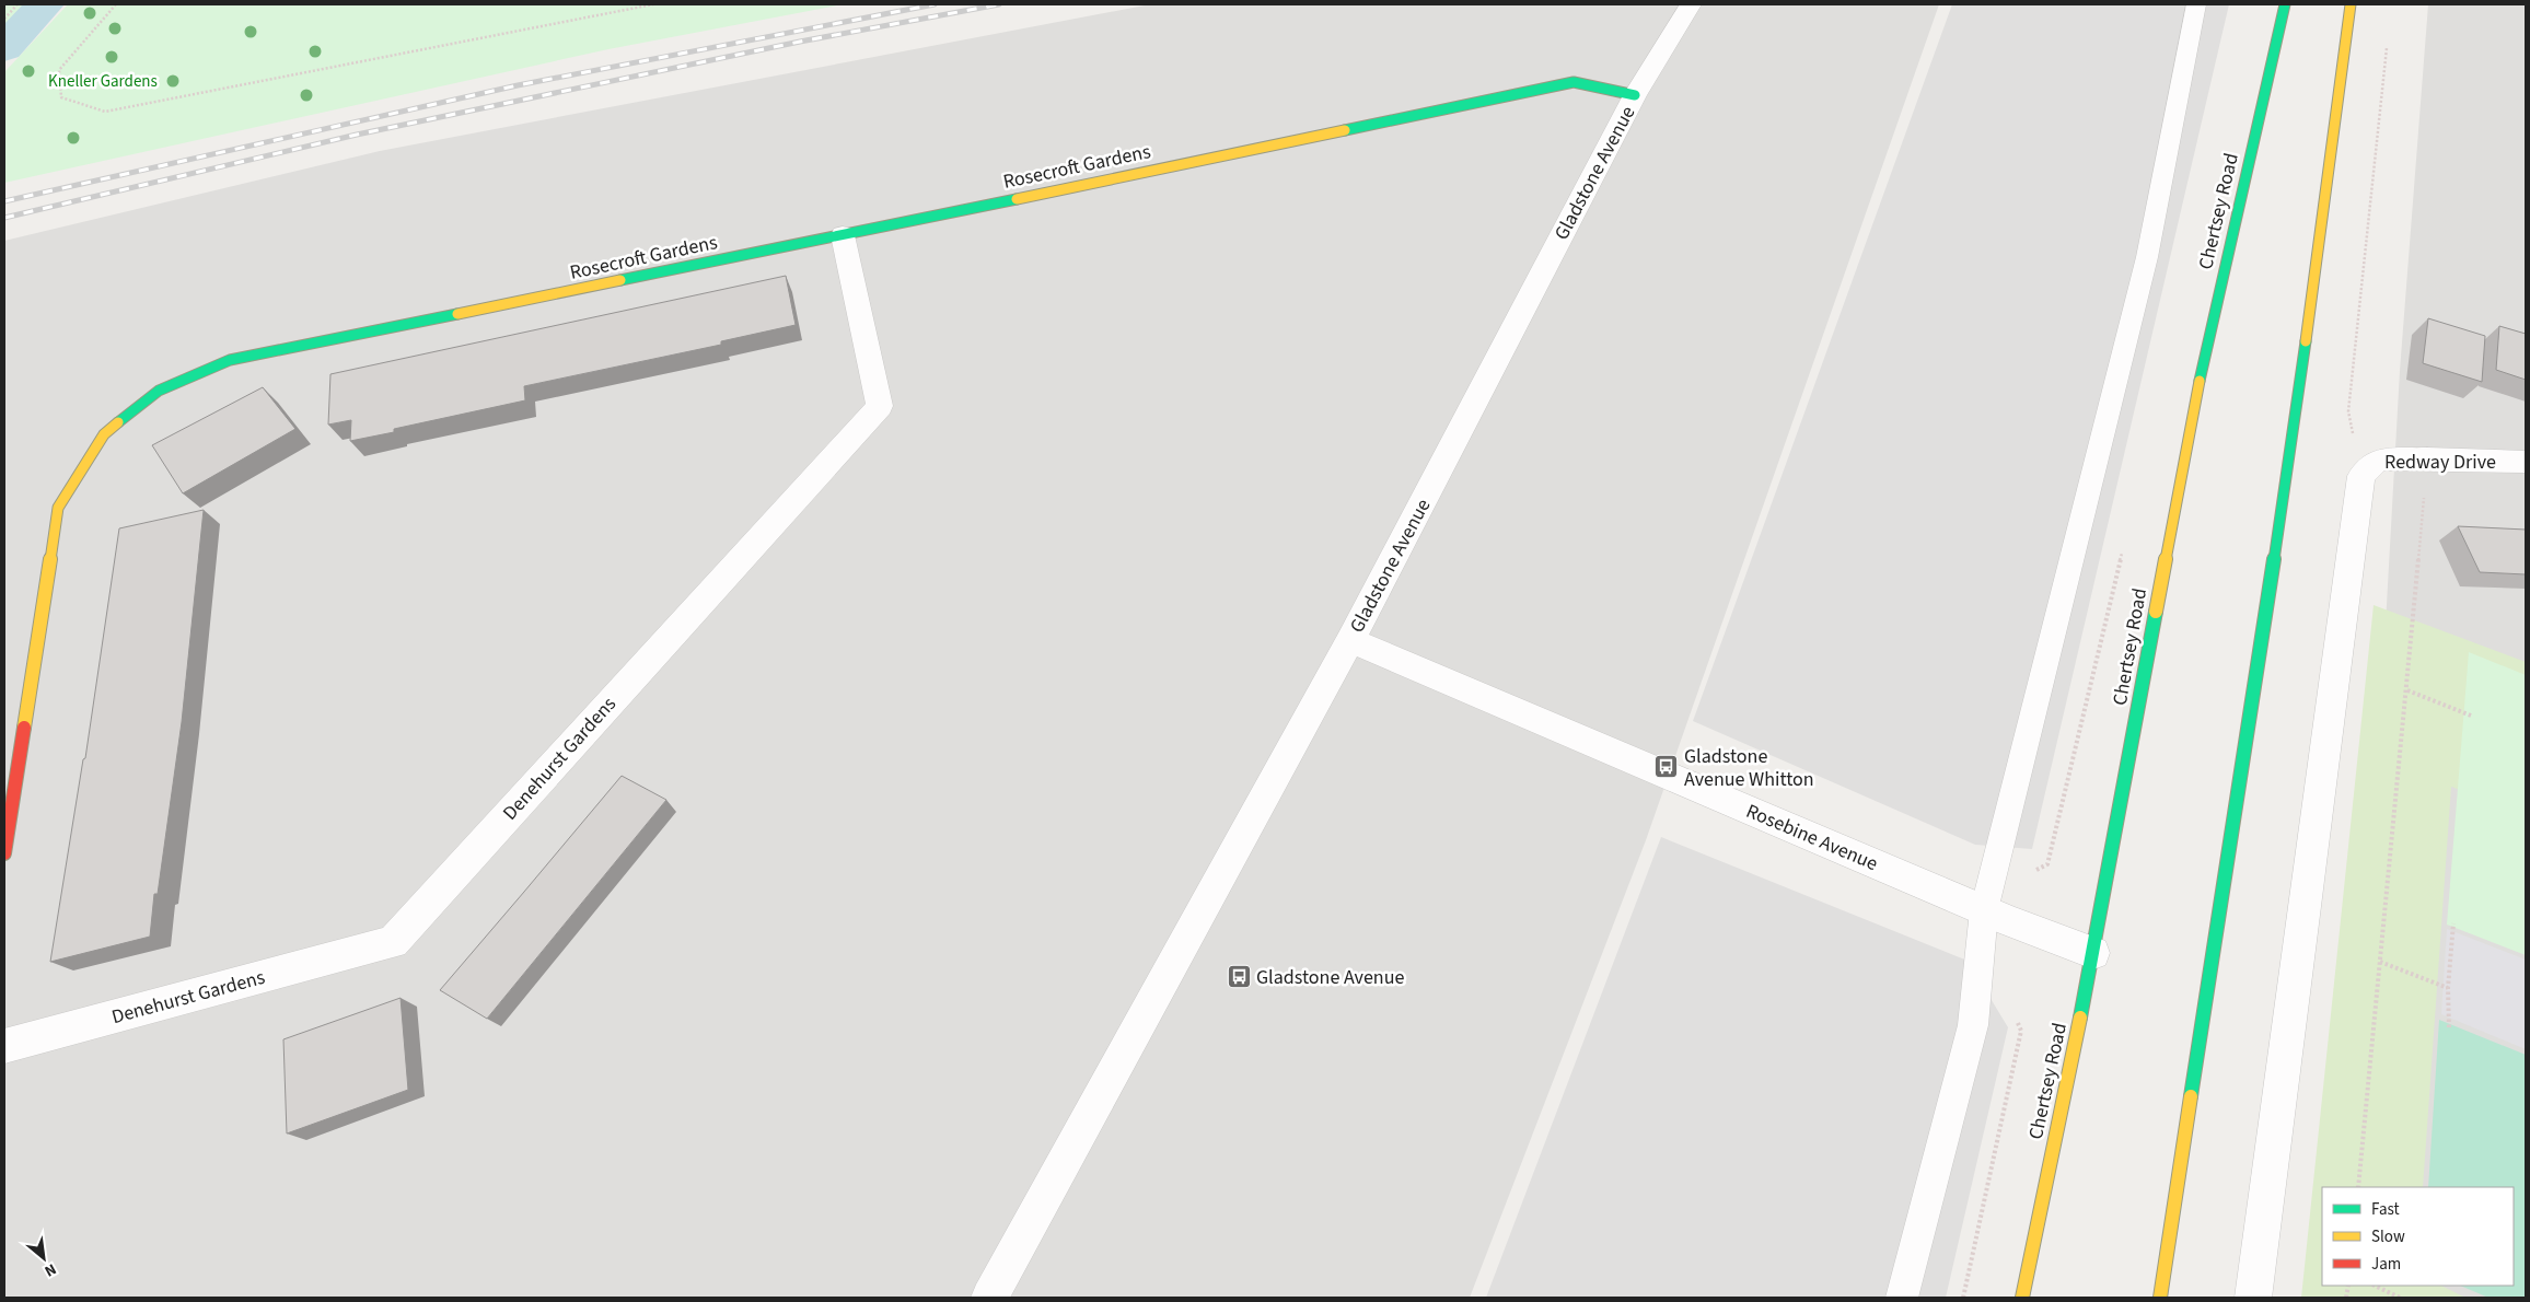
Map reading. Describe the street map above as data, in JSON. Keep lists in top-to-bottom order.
{
  "streets": {
    "main road": ["Rosecroft Gardens", "Chertsey Road"],
    "street": [
      "Gladstone Avenue",
      "Redway Drive",
      "Denehurst Gardens",
      "Rosebine Avenue"
    ]
  },
  "crossings": [
    ["Rosecroft Gardens", "Gladstone Avenue"],
    ["Rosecroft Gardens", "Denehurst Gardens"],
    ["Gladstone Avenue", "Rosebine Avenue"],
    ["Chertsey Road", "Rosebine Avenue"]
  ],
  "parks": ["Kneller Gardens"],
  "places": {
    "bus stop": ["Gladstone Avenue Whitton", "Gladstone Avenue"]
  },
  "legend": ["Fast", "Slow", "Jam"],
  "north": "bottom right"
}
